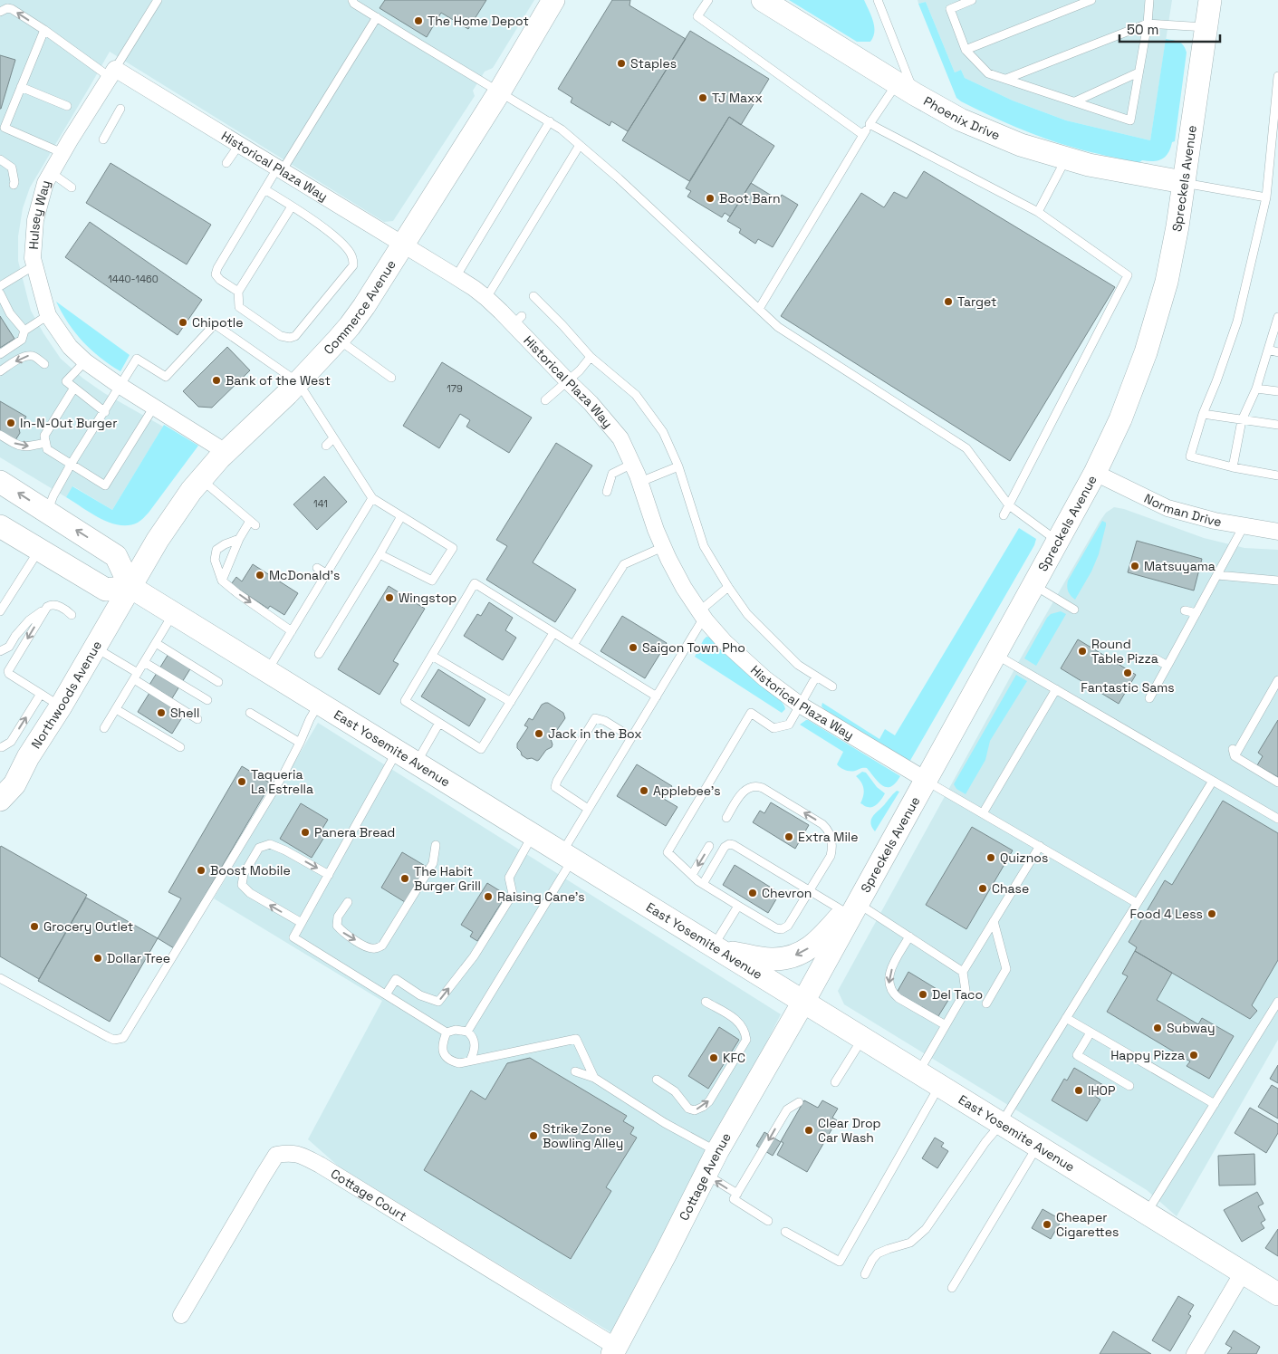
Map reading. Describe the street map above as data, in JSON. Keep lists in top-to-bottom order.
{
  "streets": {
    "street": [
      "Phoenix Drive",
      "Historical Plaza Way",
      "Spreckels Avenue",
      "Hulsey Way",
      "Commerce Avenue",
      "Norman Drive",
      "Northwoods Avenue",
      "East Yosemite Avenue",
      "Cottage Avenue",
      "Cottage Court"
    ]
  },
  "crossings": [
    ["Phoenix Drive", "Spreckels Avenue"],
    ["Historical Plaza Way", "Spreckels Avenue"],
    ["Historical Plaza Way", "Hulsey Way"],
    ["Historical Plaza Way", "Commerce Avenue"],
    ["Spreckels Avenue", "Norman Drive"],
    ["Spreckels Avenue", "East Yosemite Avenue"],
    ["Spreckels Avenue", "Cottage Avenue"],
    ["Hulsey Way", "Commerce Avenue"],
    ["Commerce Avenue", "Northwoods Avenue"],
    ["Commerce Avenue", "East Yosemite Avenue"],
    ["Northwoods Avenue", "East Yosemite Avenue"],
    ["East Yosemite Avenue", "Cottage Avenue"],
    ["Cottage Avenue", "Cottage Court"]
  ],
  "places": [
    "The Home Depot",
    "Staples",
    "TJ Maxx",
    "Boot Barn",
    "Target",
    "Chipotle",
    "Bank of the West",
    "In-N-Out Burger",
    "Matsuyama",
    "McDonald's",
    "Wingstop",
    "Saigon Town Pho",
    "Round Table Pizza",
    "Fantastic Sams",
    "Shell",
    "Jack in the Box",
    "Taqueria La Estrella",
    "Applebee's",
    "Panera Bread",
    "Extra Mile",
    "Quiznos",
    "Boost Mobile",
    "The Habit Burger Grill",
    "Chase",
    "Chevron",
    "Raising Cane's",
    "Food 4 Less",
    "Grocery Outlet",
    "Dollar Tree",
    "Del Taco",
    "Subway",
    "Happy Pizza",
    "KFC",
    "IHOP",
    "Clear Drop Car Wash",
    "Strike Zone Bowling Alley",
    "Cheaper Cigarettes"
  ],
  "house_numbers": ["1440-1460", "179", "141"],
  "scale_bar": "50 m"
}
